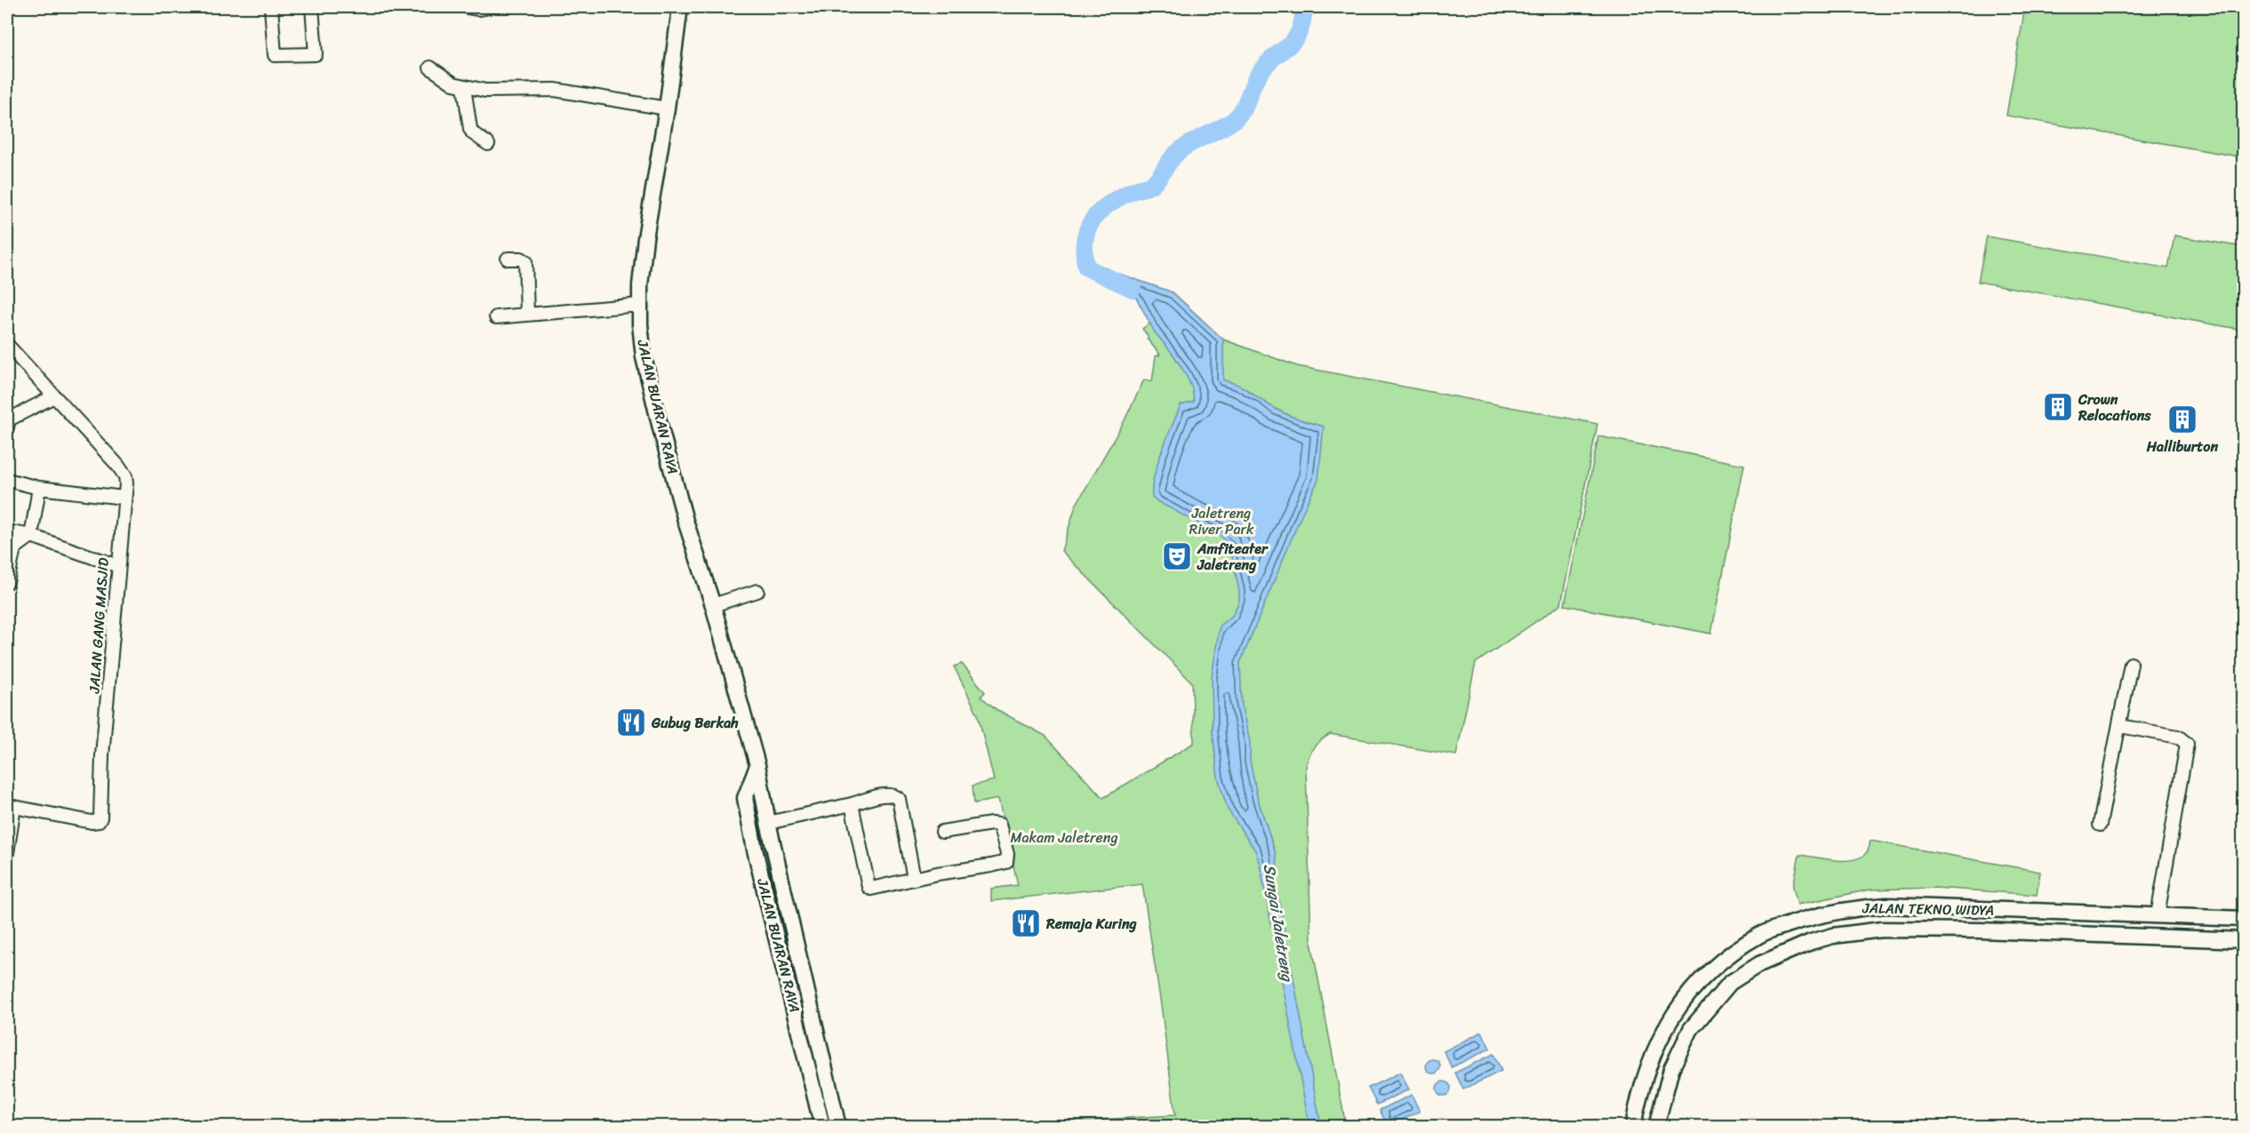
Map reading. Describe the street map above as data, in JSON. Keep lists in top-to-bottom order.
{
  "streets": {
    "main road": ["JALAN BUARAN RAYA", "JALAN TEKNO WIDYA"],
    "street": ["JALAN GANG MASJID"]
  },
  "water": ["Sungai Jaletreng"],
  "parks": ["Jaletreng River Park", "Makam Jaletreng"],
  "places": {
    "building": ["Crown Relocations", "Halliburton"],
    "theatre": ["Amfiteater Jaletreng"],
    "restaurant": ["Gubug Berkah", "Remaja Kuring"]
  }
}
